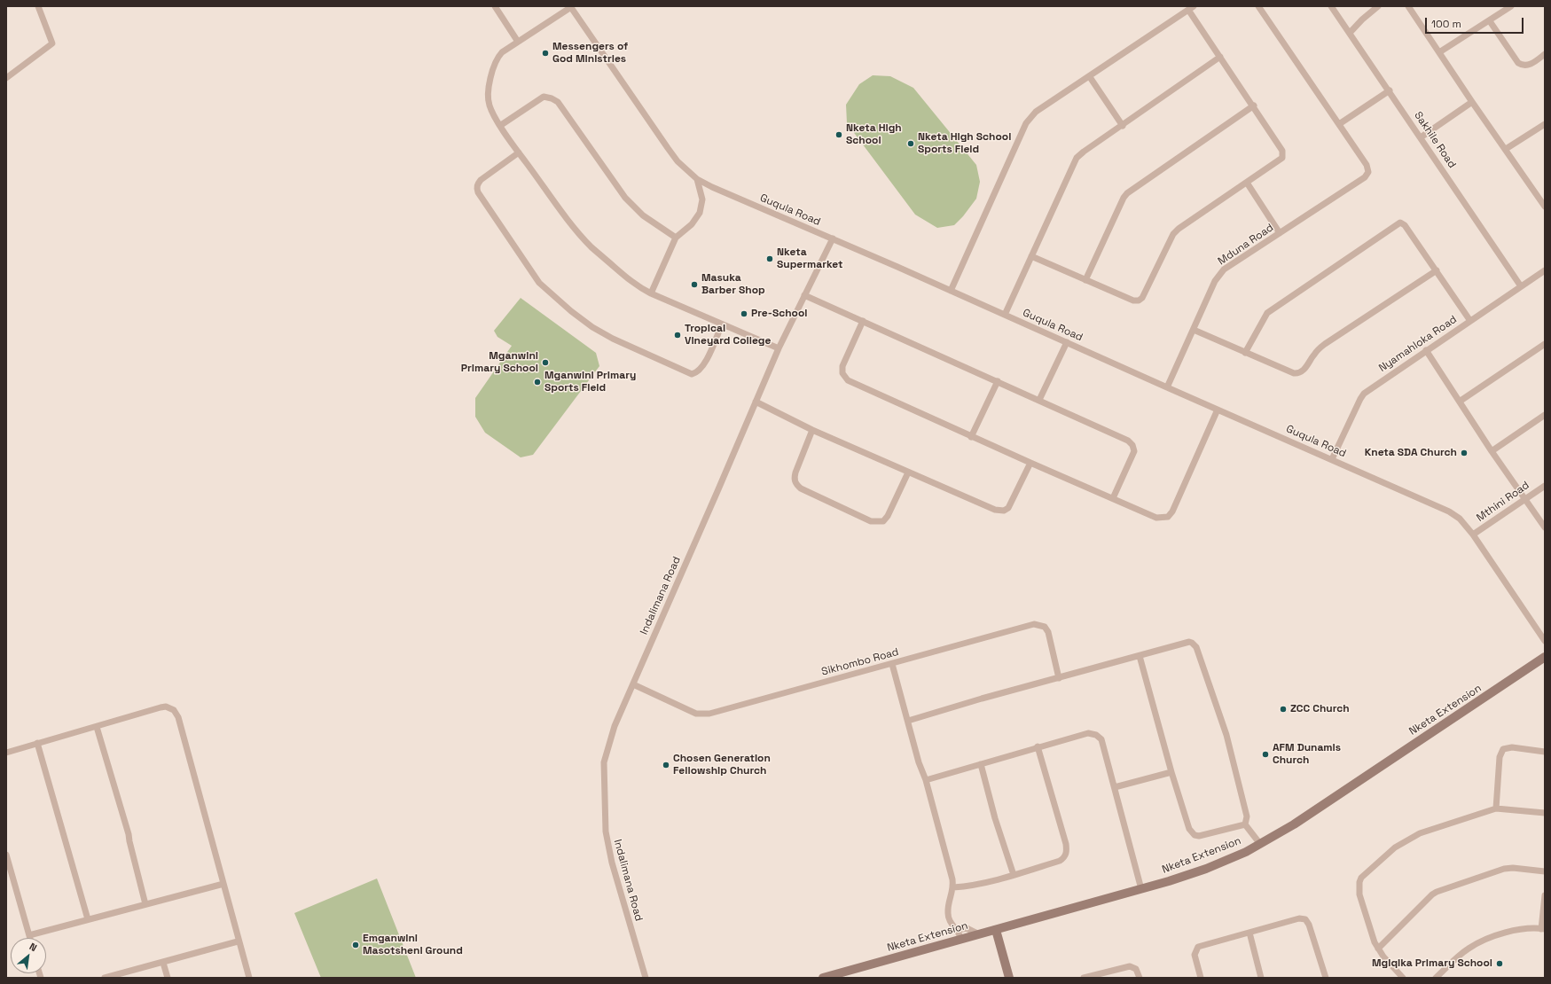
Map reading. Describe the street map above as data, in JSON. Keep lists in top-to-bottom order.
{
  "streets": {
    "street": [
      "Sakhile Road",
      "Guqula Road",
      "Mduna Road",
      "Nyamahloka Road",
      "Mthini Road",
      "Indalimana Road",
      "Sikhombo Road",
      "Nketa Extension"
    ]
  },
  "crossings": [
    ["Sakhile Road", "Nyamahloka Road"],
    ["Guqula Road", "Mduna Road"],
    ["Guqula Road", "Nyamahloka Road"],
    ["Guqula Road", "Mthini Road"],
    ["Guqula Road", "Indalimana Road"],
    ["Indalimana Road", "Sikhombo Road"]
  ],
  "places": [
    "Messengers of God Ministries",
    "Nketa High School",
    "Nketa High School Sports Field",
    "Nketa Supermarket",
    "Masuka Barber Shop",
    "Pre-School",
    "Tropical Vineyard College",
    "Mganwini Primary School",
    "Mganwini Primary Sports Field",
    "Kneta SDA Church",
    "ZCC Church",
    "AFM Dunamis Church",
    "Chosen Generation Fellowship Church",
    "Emganwini Masotsheni Ground",
    "Mgiqika Primary School"
  ],
  "scale_bar": "100 m",
  "north": "top right"
}
